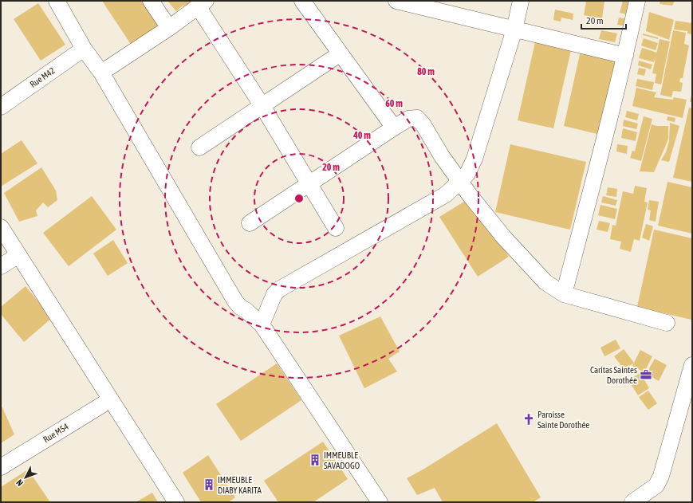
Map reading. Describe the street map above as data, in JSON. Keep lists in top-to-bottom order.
{
  "streets": {
    "street": ["Rue M42", "Rue M54"]
  },
  "places": {
    "office": ["Caritas Saintes Dorothée"],
    "church": ["Paroisse Sainte Dorothée"],
    "building": ["IMMEUBLE SAVADOGO", "IMMEUBLE DIABY KARITA"]
  },
  "scale_bar": "20 m",
  "north": "bottom left",
  "rings": [
    "80 m",
    "60 m",
    "40 m",
    "20 m"
  ]
}
